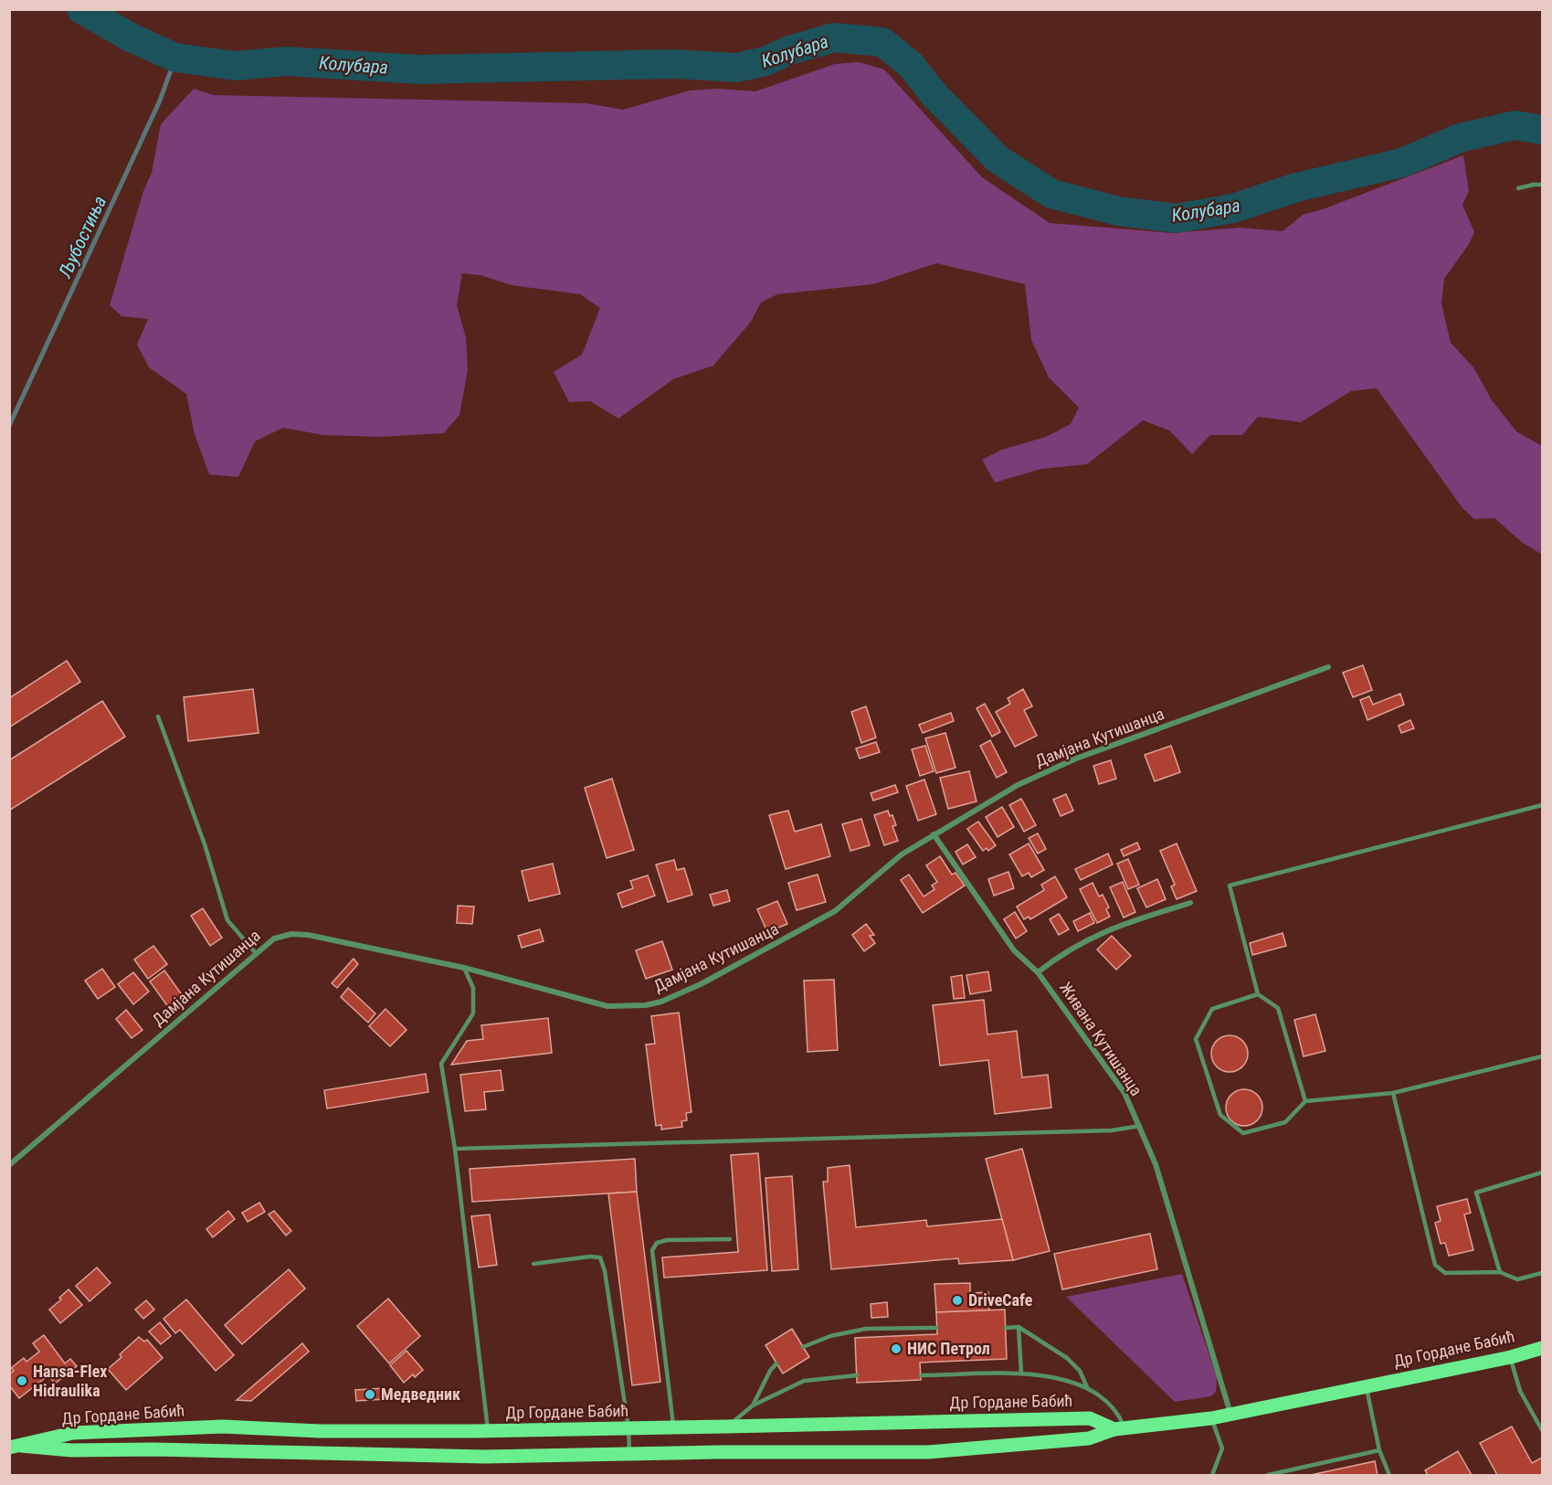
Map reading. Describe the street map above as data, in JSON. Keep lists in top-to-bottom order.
{
  "streets": {
    "main road": ["Др Гордане Бабић"],
    "street": ["Дамјана Кутишанца", "Живана Кутишанца"]
  },
  "crossings": [
    ["Дамјана Кутишанца", "Живана Кутишанца"],
    ["Живана Кутишанца", "Др Гордане Бабић"]
  ],
  "water": ["Колубара", "Љубостиња"],
  "places": [
    "DriveCafe",
    "НИС Петрол",
    "Hansa-Flex Hidraulika",
    "Медведник"
  ]
}
